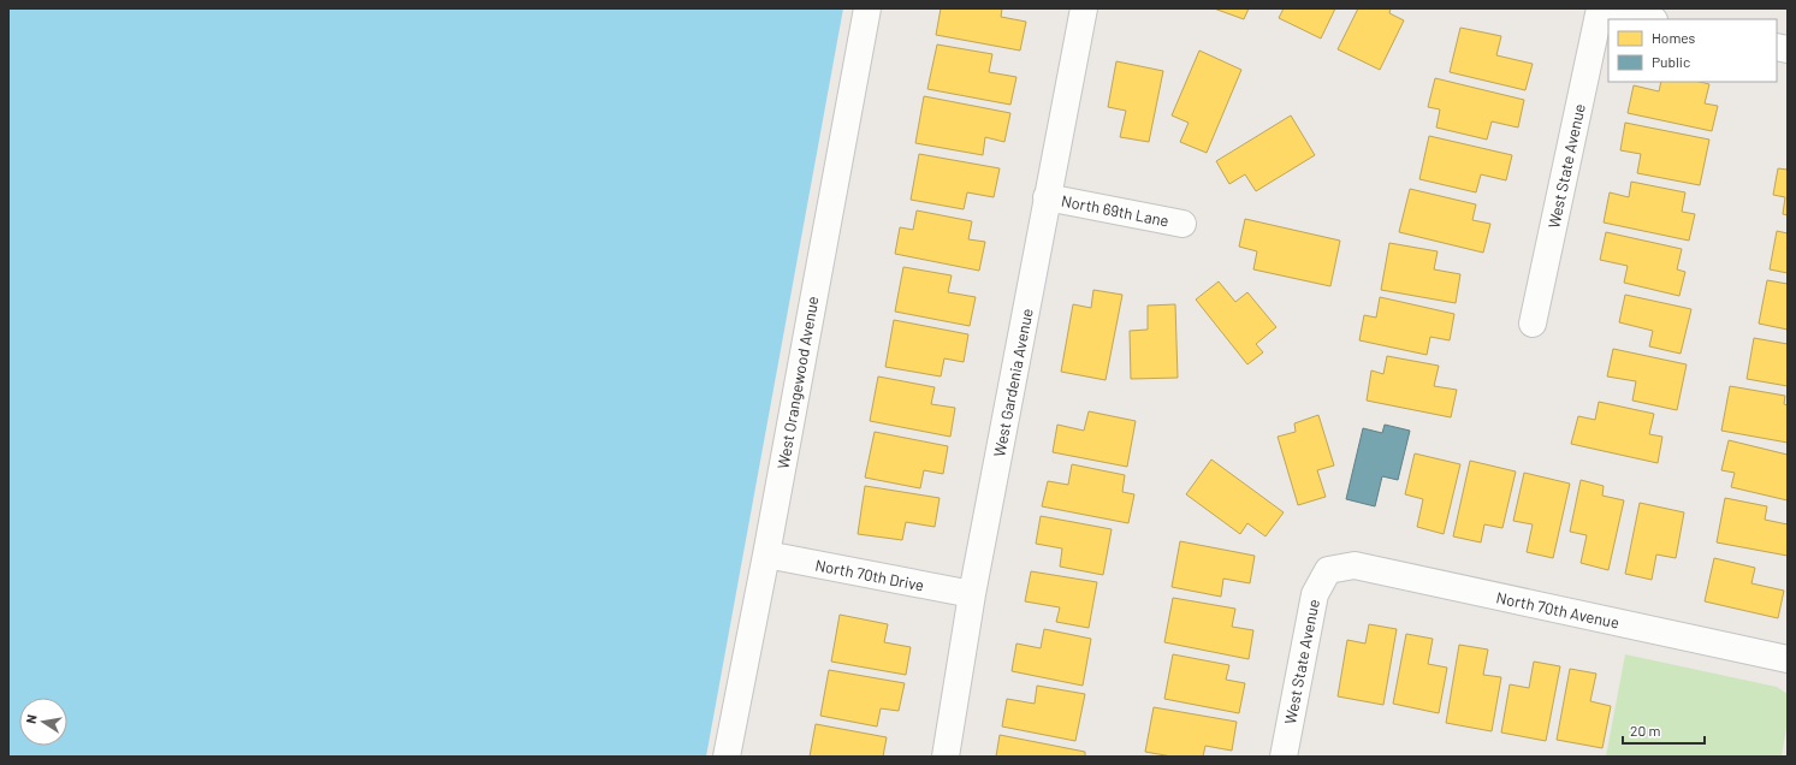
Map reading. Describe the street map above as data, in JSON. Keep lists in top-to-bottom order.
{
  "streets": {
    "street": [
      "West State Avenue",
      "North 69th Lane",
      "West Orangewood Avenue",
      "West Gardenia Avenue",
      "North 70th Drive",
      "North 70th Avenue"
    ]
  },
  "crossings": [
    ["West State Avenue", "North 70th Avenue"],
    ["North 69th Lane", "West Gardenia Avenue"],
    ["West Orangewood Avenue", "North 70th Drive"],
    ["West Gardenia Avenue", "North 70th Drive"]
  ],
  "legend": ["Homes", "Public"],
  "scale_bar": "20 m",
  "north": "left"
}
